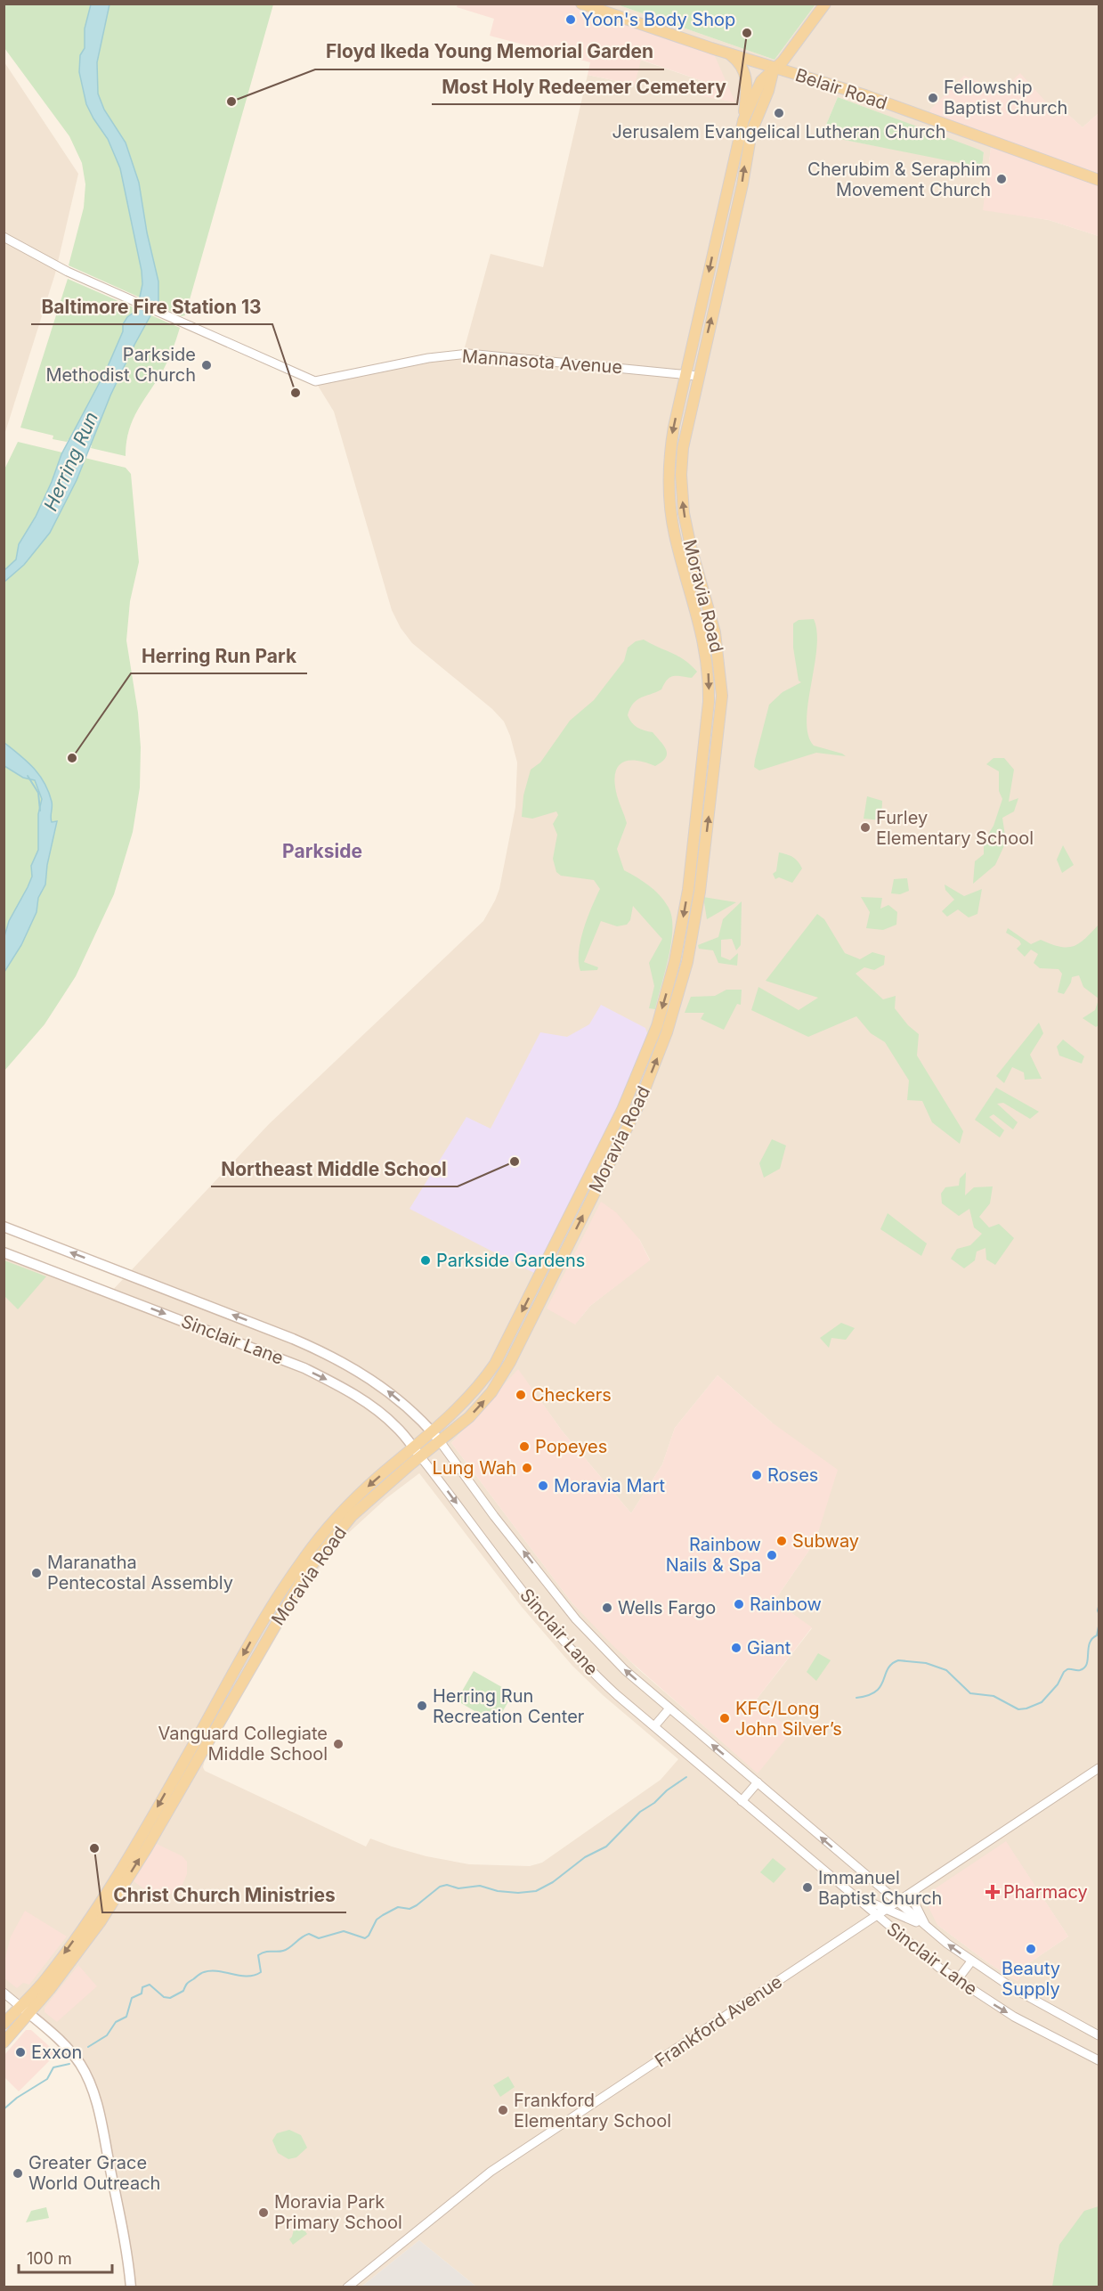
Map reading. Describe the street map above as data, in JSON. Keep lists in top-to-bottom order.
{
  "streets": {
    "main road": ["Belair Road", "Moravia Road", "Sinclair Lane"],
    "street": ["Mannasota Avenue", "Frankford Avenue"]
  },
  "crossings": [
    ["Belair Road", "Moravia Road"],
    ["Mannasota Avenue", "Moravia Road"],
    ["Moravia Road", "Sinclair Lane"],
    ["Sinclair Lane", "Frankford Avenue"]
  ],
  "districts": ["Parkside"],
  "water": ["Herring Run"],
  "places": {
    "other": [
      "Yoon's Body Shop",
      "Most Holy Redeemer Cemetery",
      "Fellowship Baptist Church",
      "Floyd Ikeda Young Memorial Garden",
      "Jerusalem Evangelical Lutheran Church",
      "Cherubim & Seraphim Movement Church",
      "Parkside Methodist Church",
      "Baltimore Fire Station 13",
      "Herring Run Park",
      "Furley Elementary School",
      "Northeast Middle School",
      "Parkside Gardens",
      "Checkers",
      "Popeyes",
      "Lung Wah",
      "Roses",
      "Moravia Mart",
      "Subway",
      "Rainbow Nails & Spa",
      "Maranatha Pentecostal Assembly",
      "Rainbow",
      "Wells Fargo",
      "Giant",
      "Herring Run Recreation Center",
      "KFC/Long John Silver’s",
      "Vanguard Collegiate Middle School",
      "Christ Church Ministries",
      "Immanuel Baptist Church",
      "Beauty Supply",
      "Exxon",
      "Frankford Elementary School",
      "Greater Grace World Outreach",
      "Moravia Park Primary School"
    ],
    "health": ["Pharmacy"]
  },
  "scale_bar": "100 m"
}
